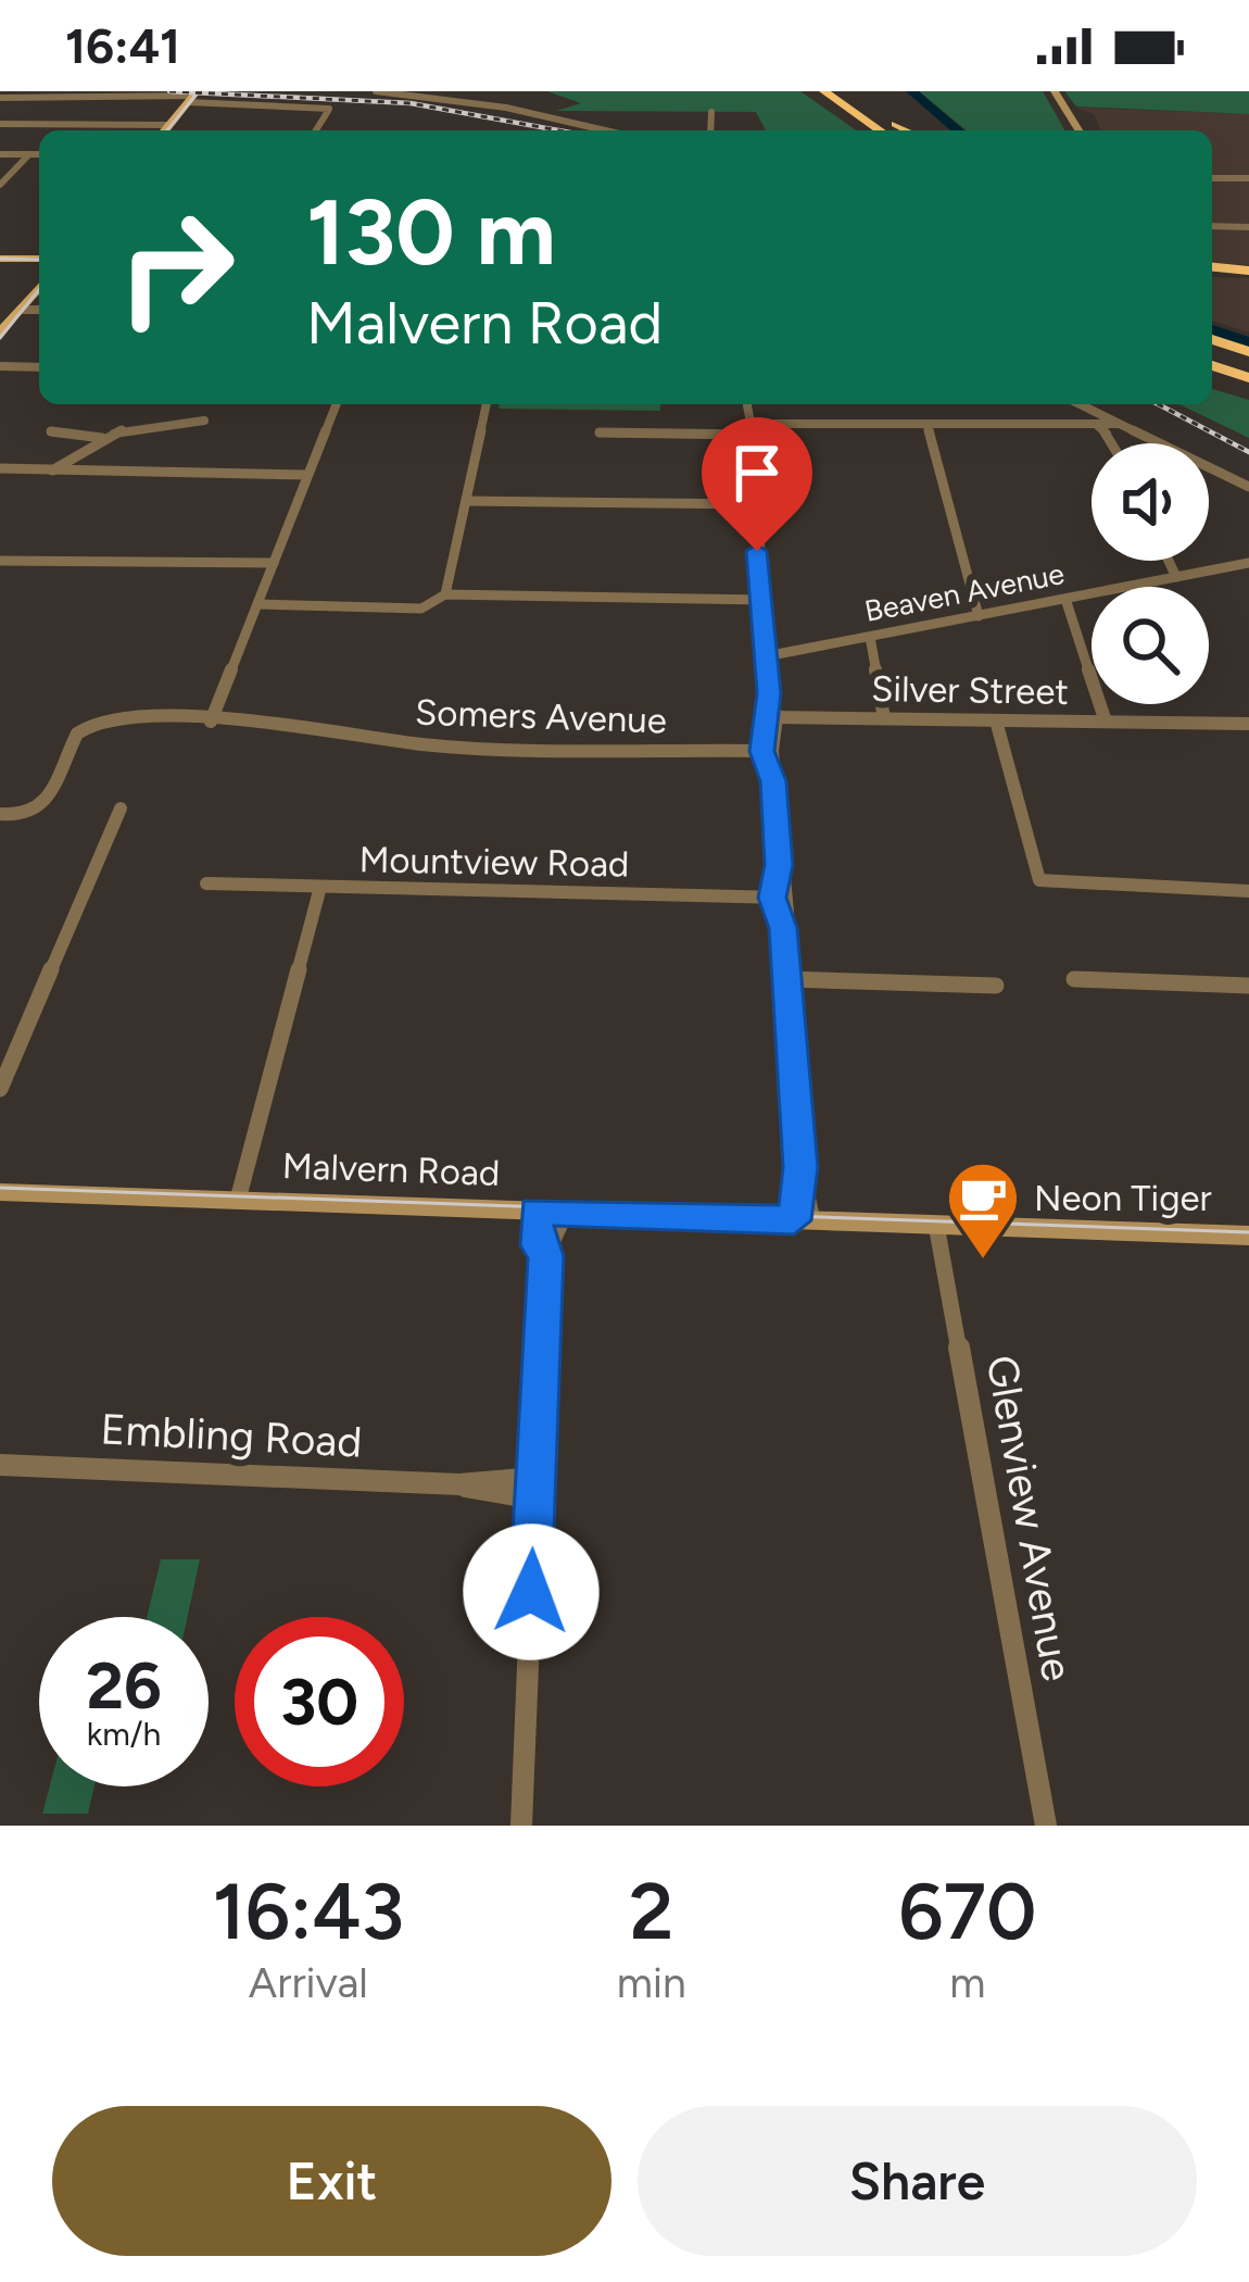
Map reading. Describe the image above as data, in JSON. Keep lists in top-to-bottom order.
{
  "streets": {
    "main road": ["Malvern Road"],
    "street": [
      "Beaven Avenue",
      "Silver Street",
      "Somers Avenue",
      "Mountview Road",
      "Embling Road",
      "Glenview Avenue"
    ]
  },
  "crossings": [
    ["Malvern Road", "Glenview Avenue"]
  ],
  "places": {
    "cafe": ["Neon Tiger"]
  },
  "page": {
    "status": "16:41",
    "turn": ["130 m", "Malvern Road"],
    "speed": "26 km/h",
    "limit": "30",
    "eta": [
      "16:43",
      "Arrival",
      "2",
      "min",
      "670",
      "m"
    ],
    "buttons": ["Exit", "Share"]
  }
}
